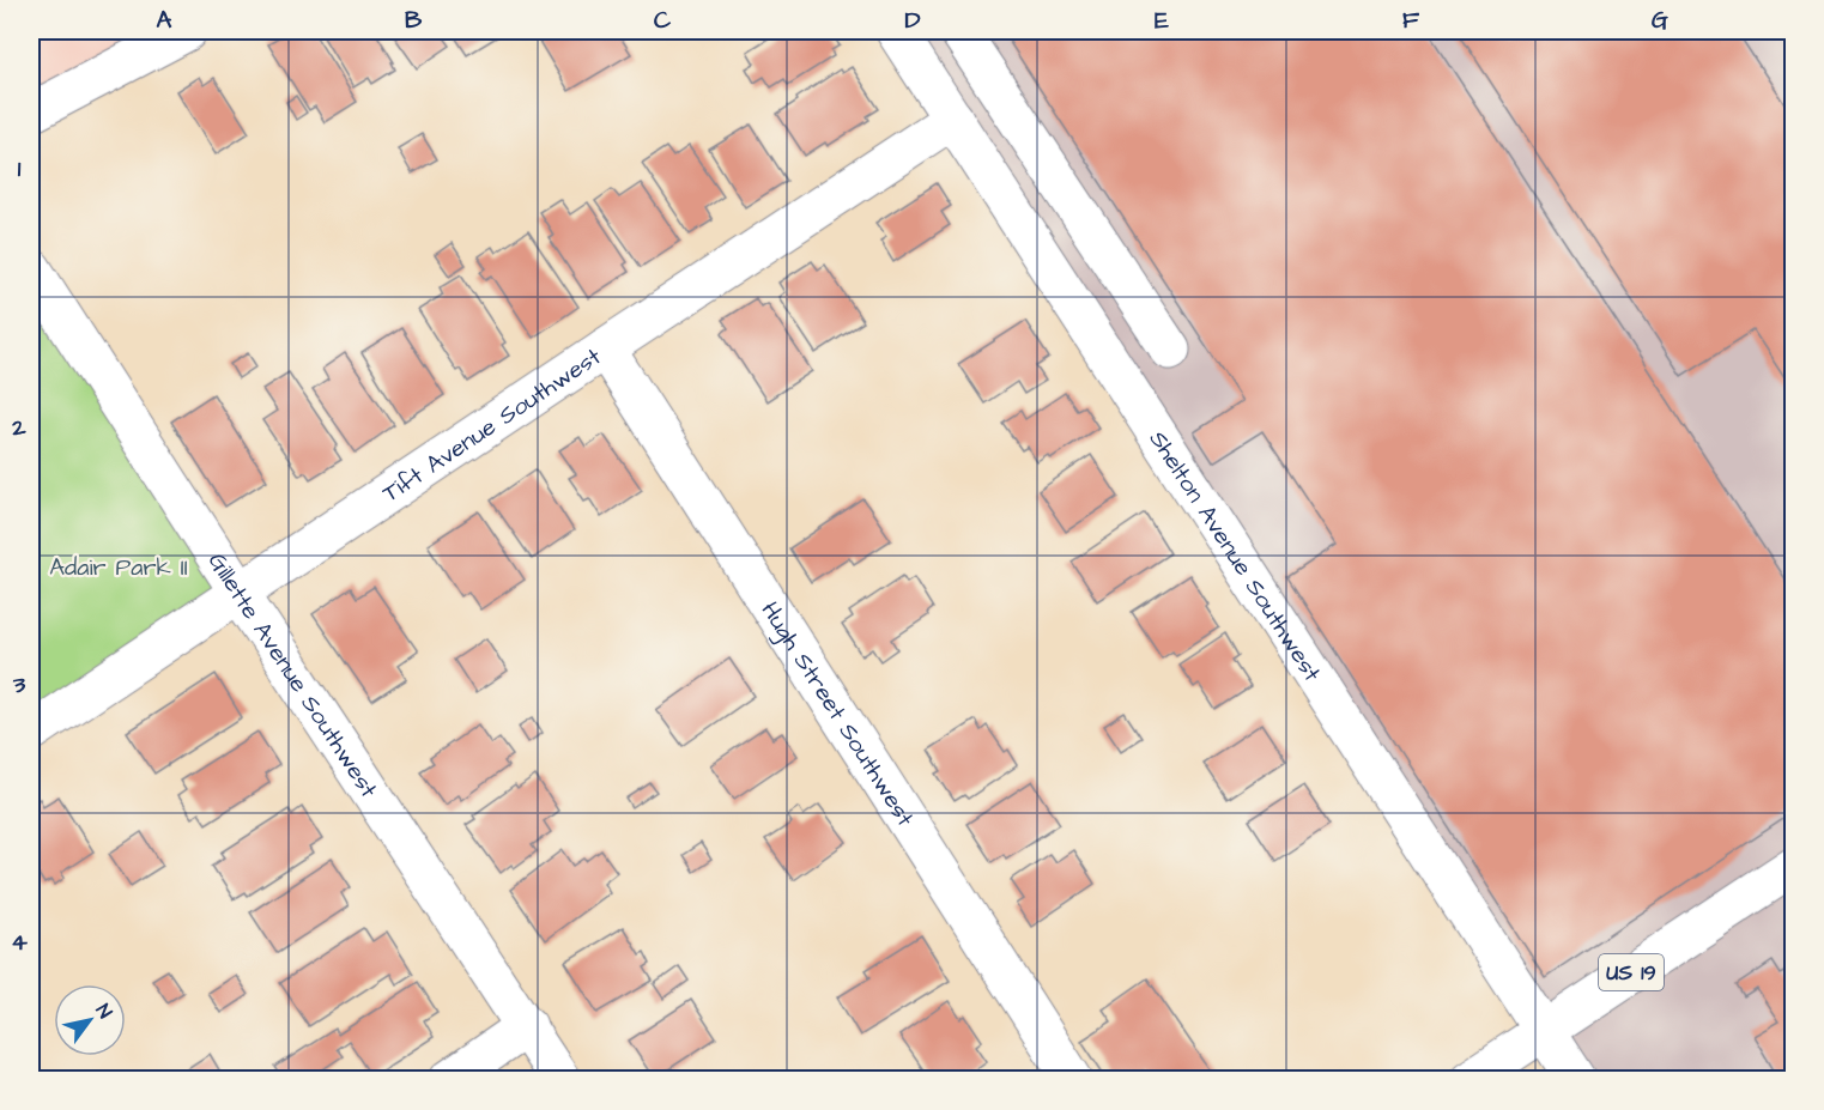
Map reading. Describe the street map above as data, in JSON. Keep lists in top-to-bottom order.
{
  "streets": {
    "street": [
      "Tift Avenue Southwest",
      "Shelton Avenue Southwest",
      "Gillette Avenue Southwest",
      "Hugh Street Southwest",
      "US 19"
    ]
  },
  "crossings": [
    ["Tift Avenue Southwest", "Shelton Avenue Southwest"],
    ["Tift Avenue Southwest", "Gillette Avenue Southwest"],
    ["Tift Avenue Southwest", "Hugh Street Southwest"],
    ["Shelton Avenue Southwest", "US 19"]
  ],
  "parks": ["Adair Park II"],
  "north": "top right",
  "grid": {
    "columns": [
      "A",
      "B",
      "C",
      "D",
      "E",
      "F",
      "G"
    ],
    "rows": [
      "1",
      "2",
      "3",
      "4"
    ]
  }
}
